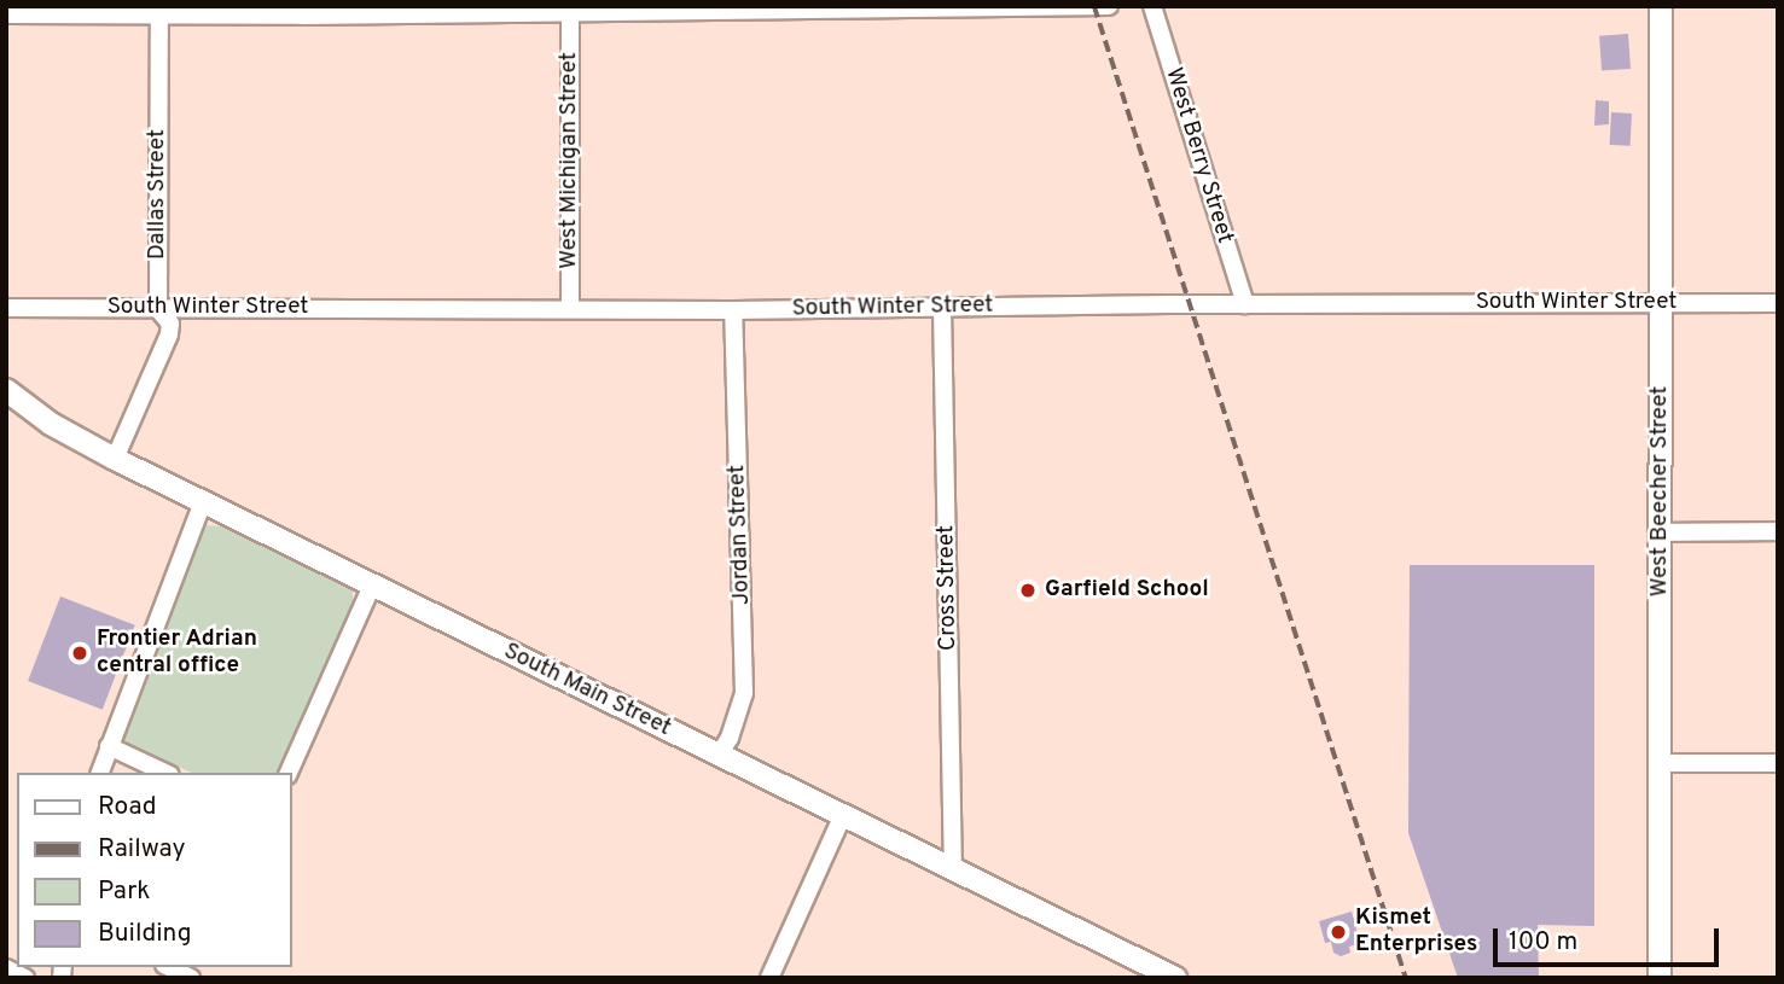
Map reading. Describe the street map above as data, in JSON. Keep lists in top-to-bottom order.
{
  "streets": {
    "main road": ["West Beecher Street", "South Main Street"],
    "street": [
      "West Berry Street",
      "West Michigan Street",
      "Dallas Street",
      "South Winter Street",
      "Jordan Street",
      "Cross Street"
    ]
  },
  "crossings": [
    ["West Berry Street", "South Winter Street"],
    ["West Michigan Street", "South Winter Street"],
    ["Dallas Street", "South Winter Street"],
    ["Dallas Street", "South Main Street"],
    ["South Winter Street", "West Beecher Street"],
    ["South Winter Street", "Jordan Street"],
    ["South Winter Street", "Cross Street"],
    ["Jordan Street", "South Main Street"],
    ["Cross Street", "South Main Street"]
  ],
  "places": ["Garfield School", "Frontier Adrian central office", "Kismet Enterprises"],
  "legend": [
    "Road",
    "Railway",
    "Park",
    "Building"
  ],
  "scale_bar": "100 m"
}
